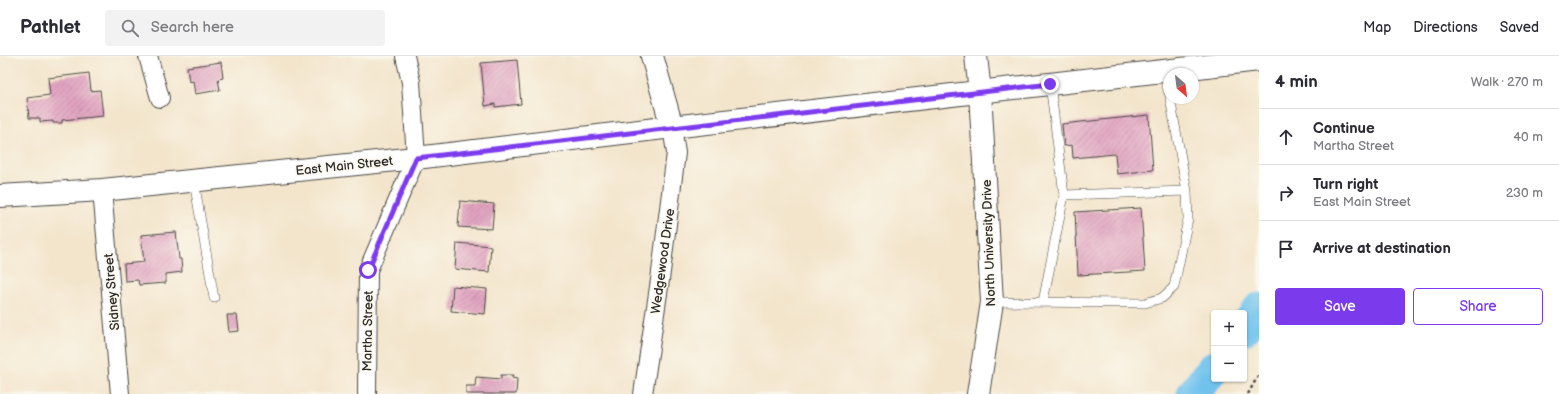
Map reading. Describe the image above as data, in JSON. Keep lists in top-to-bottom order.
{
  "streets": {
    "main road": ["East Main Street", "North University Drive"],
    "street": ["Wedgewood Drive", "Sidney Street", "Martha Street"]
  },
  "crossings": [
    ["East Main Street", "North University Drive"],
    ["East Main Street", "Wedgewood Drive"],
    ["East Main Street", "Sidney Street"],
    ["East Main Street", "Martha Street"]
  ],
  "north": "bottom right",
  "page": {
    "header": "Pathlet",
    "search": "Search here",
    "nav": ["Map", "Directions", "Saved"],
    "heading": ["4 min", "Walk · 270 m"],
    "list": [
      ["Continue", "Martha Street", "40 m"],
      ["Turn right", "East Main Street", "230 m"],
      "Arrive at destination"
    ],
    "buttons": ["Save", "Share"],
    "map_buttons": ["+", "−"]
  }
}
